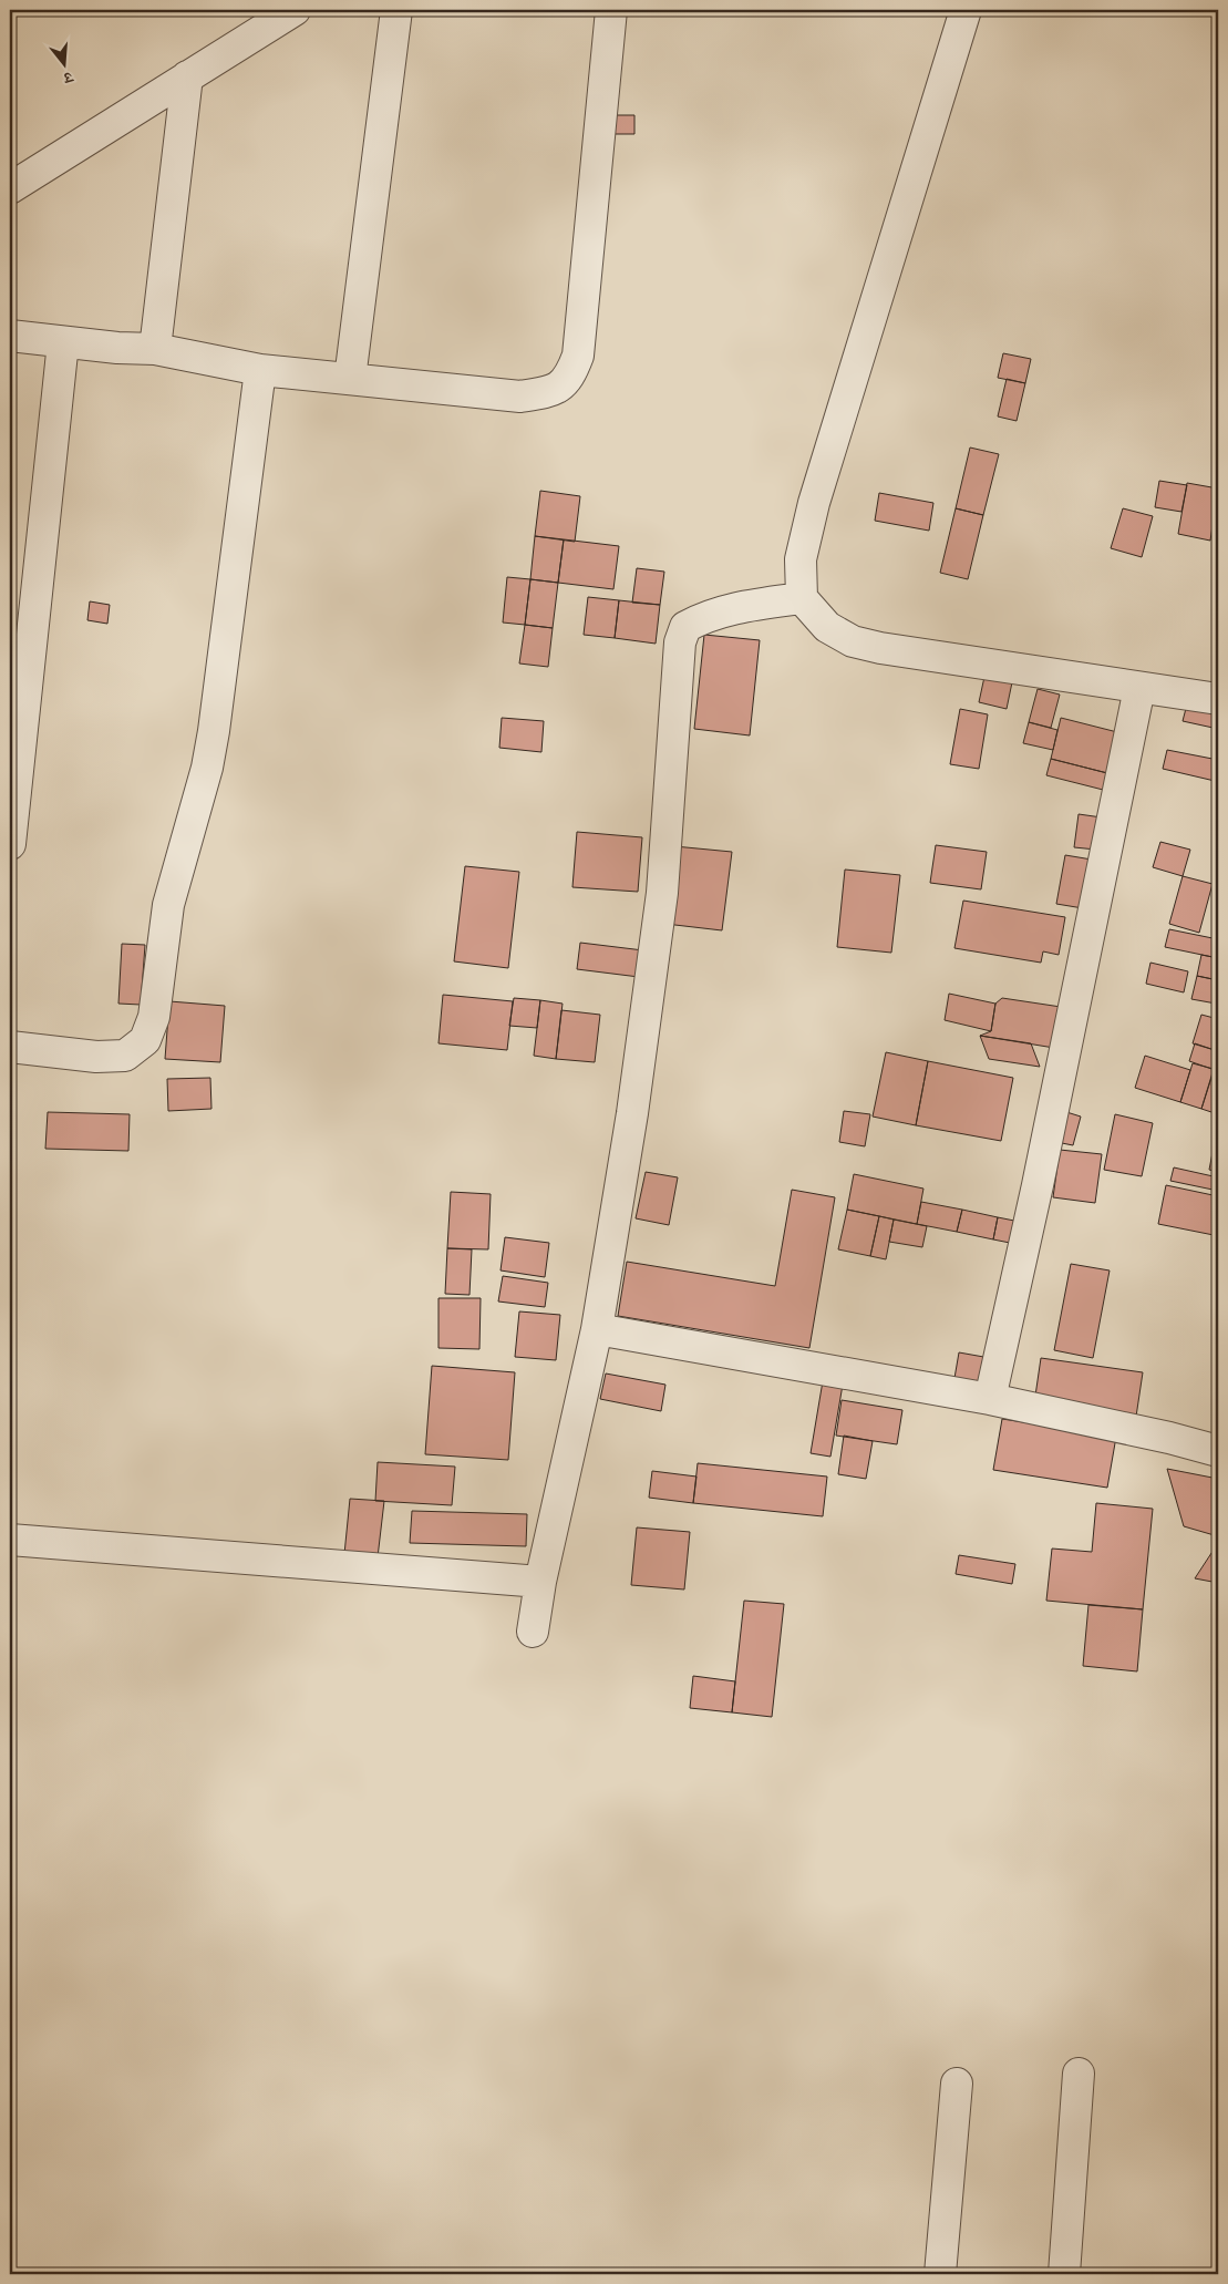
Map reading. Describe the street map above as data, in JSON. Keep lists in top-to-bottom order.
{
  "north": "bottom"
}
